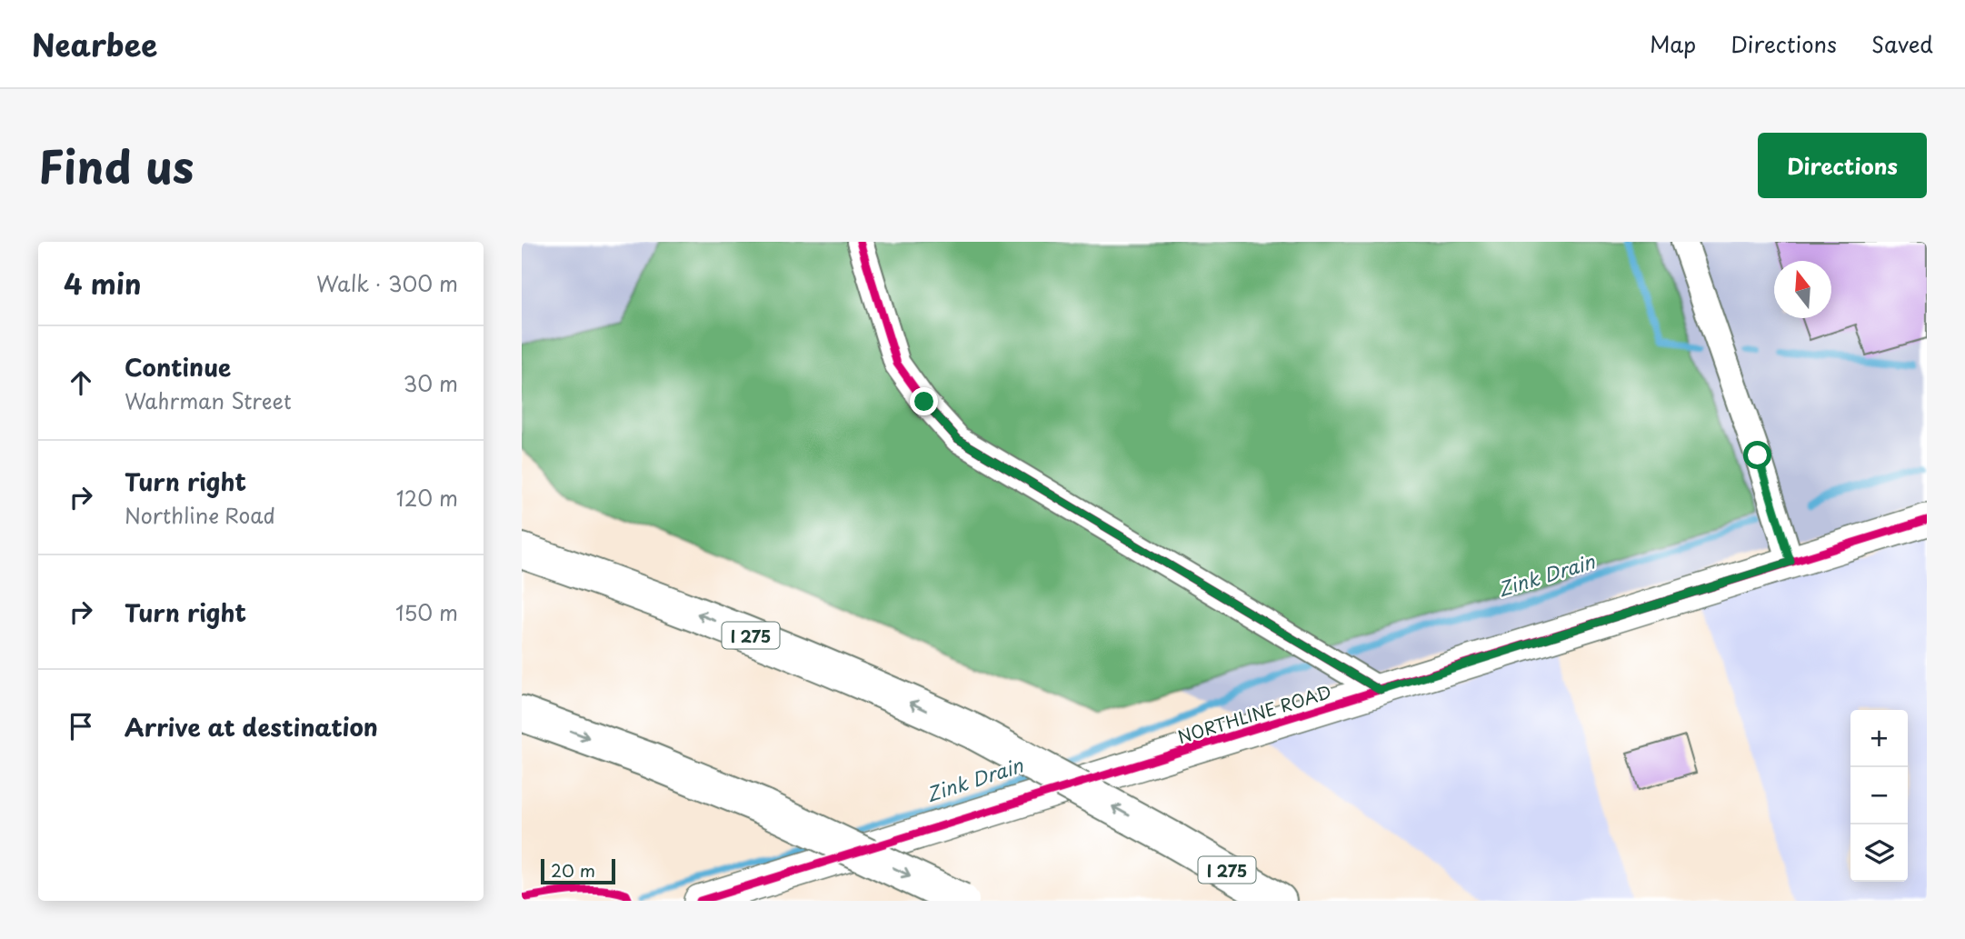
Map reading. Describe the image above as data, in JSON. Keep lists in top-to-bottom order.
{
  "streets": {
    "highway": ["I 275"],
    "street": ["NORTHLINE ROAD"]
  },
  "water": ["Zink Drain"],
  "scale_bar": "20 m",
  "north": "top",
  "page": {
    "header": "Nearbee",
    "nav": ["Map", "Directions", "Saved"],
    "title": "Find us",
    "buttons": "Directions",
    "heading": ["4 min", "Walk · 300 m"],
    "list": [
      ["Continue", "Wahrman Street", "30 m"],
      ["Turn right", "Northline Road", "120 m"],
      ["Turn right", "150 m"],
      "Arrive at destination"
    ],
    "map_buttons": ["+", "−"],
    "scale": "20 m"
  }
}
